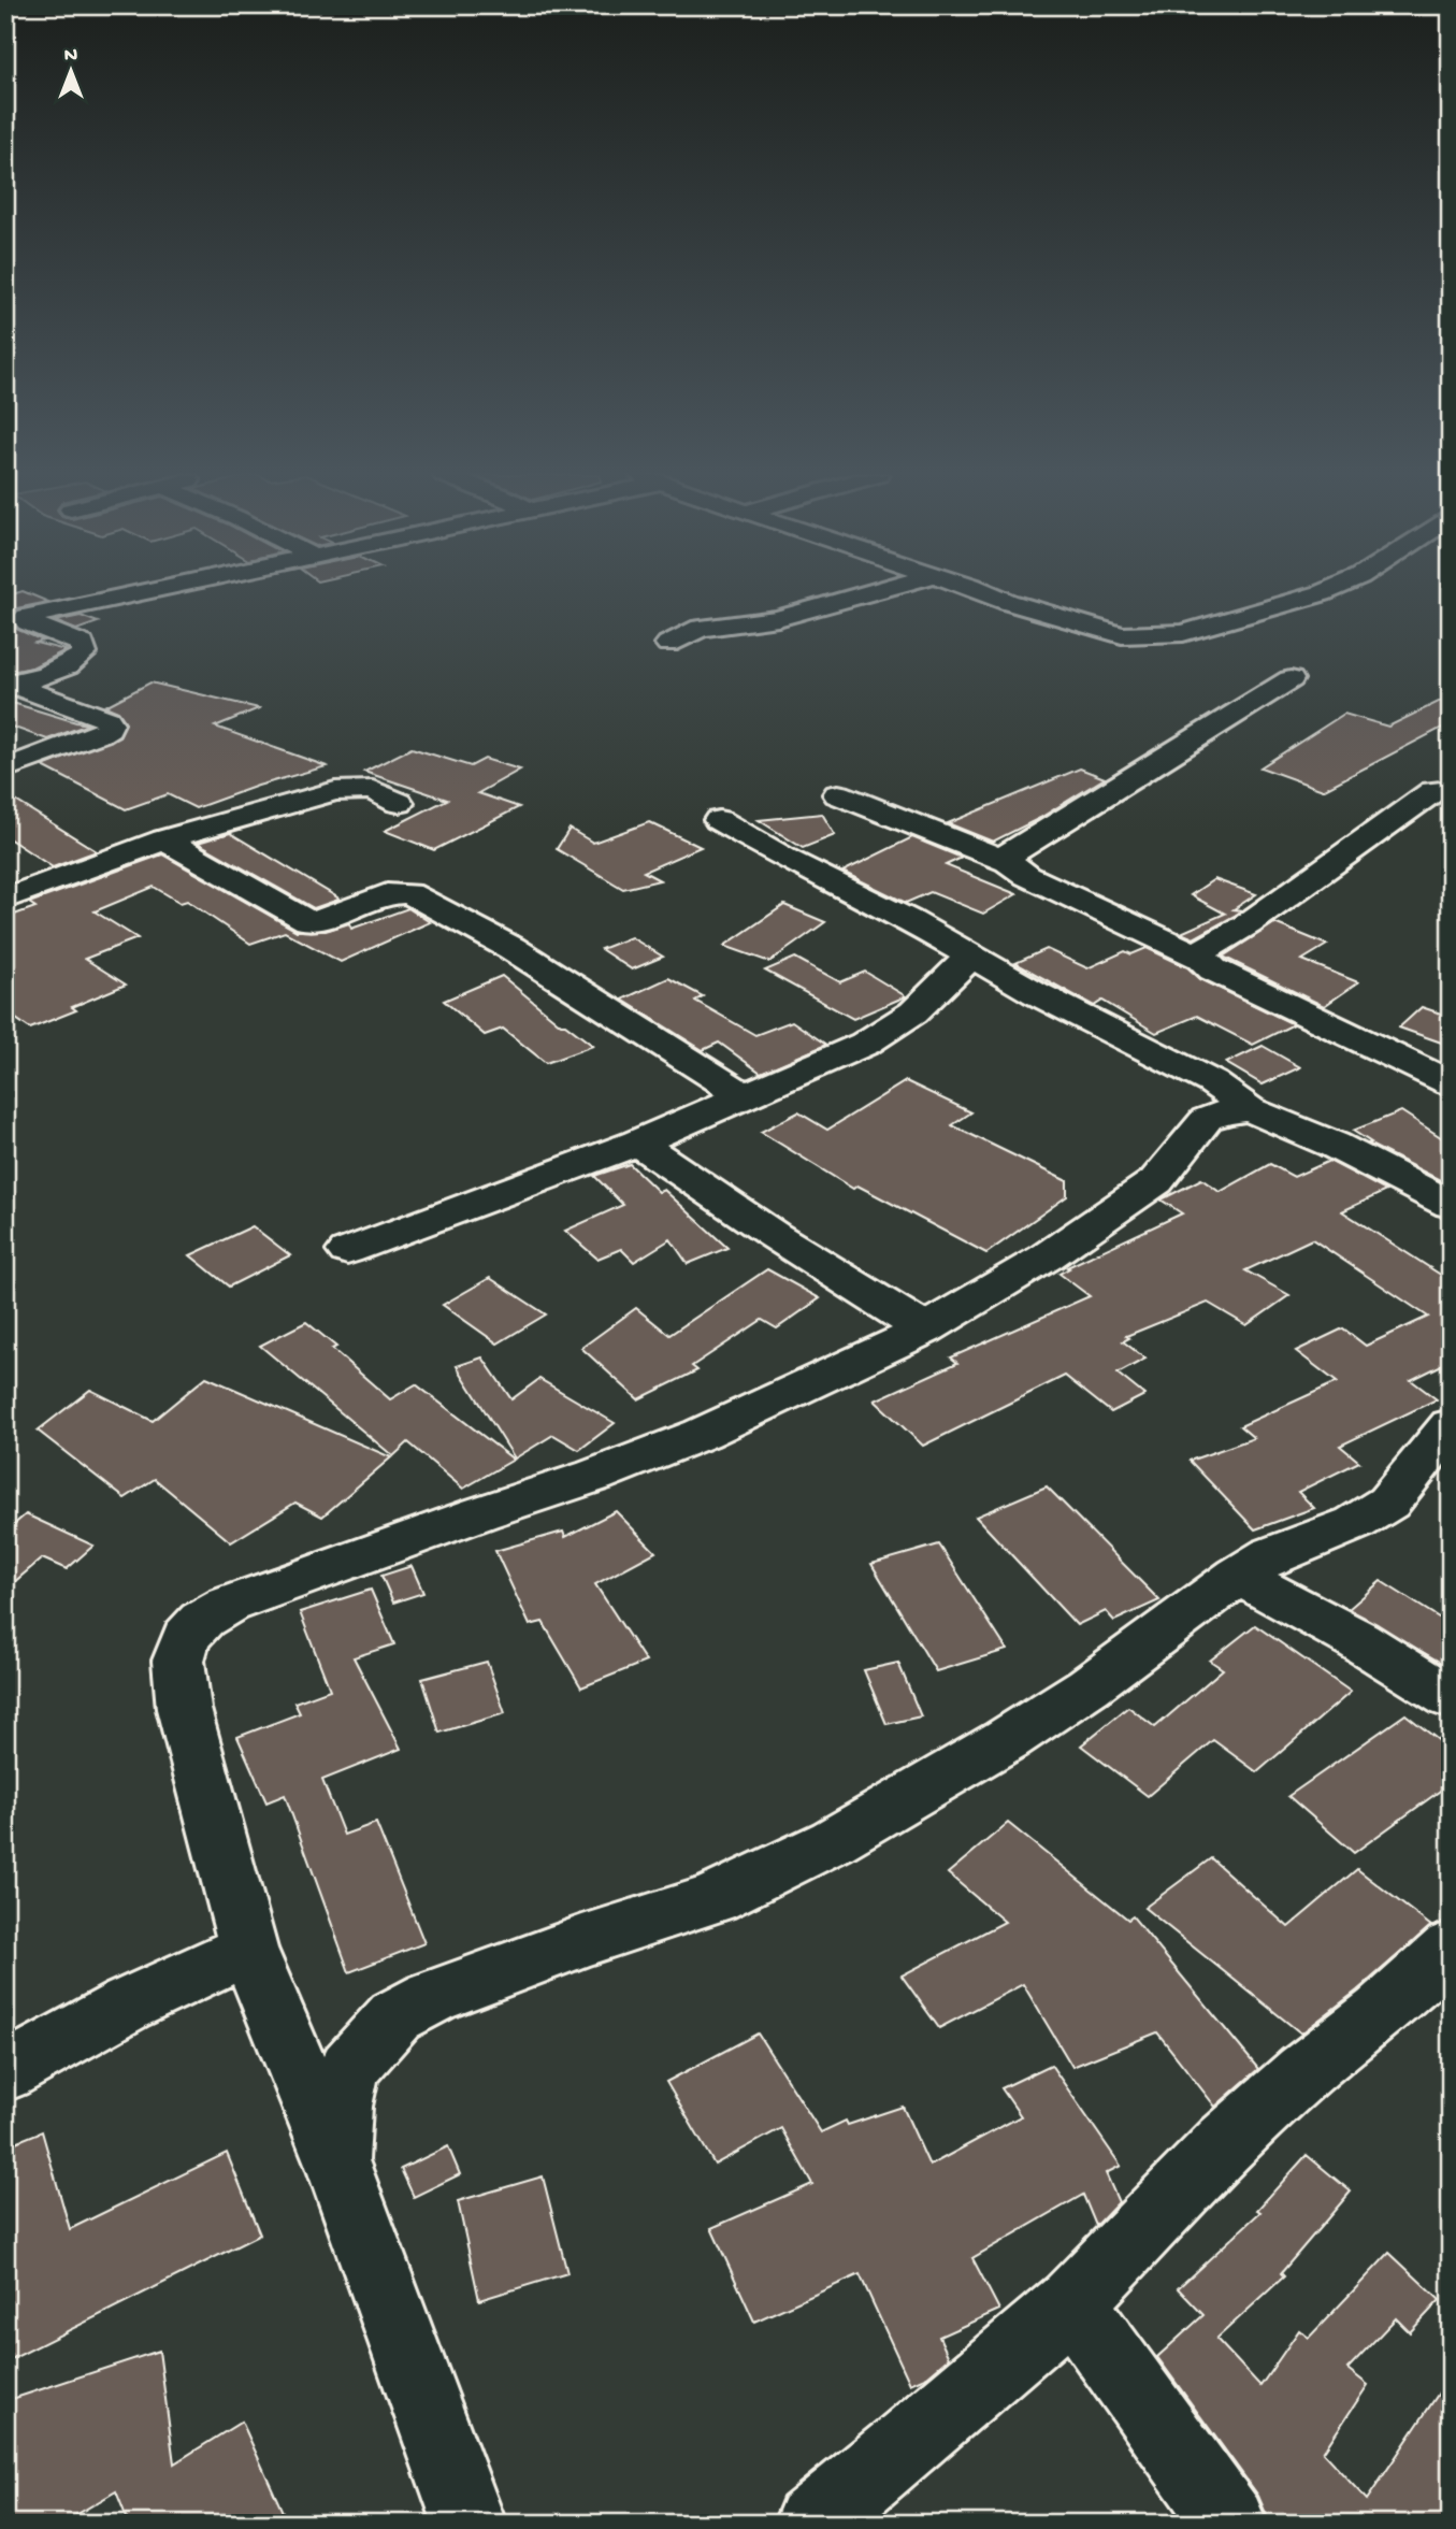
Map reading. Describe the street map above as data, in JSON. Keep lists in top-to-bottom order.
{
  "north": "top"
}
